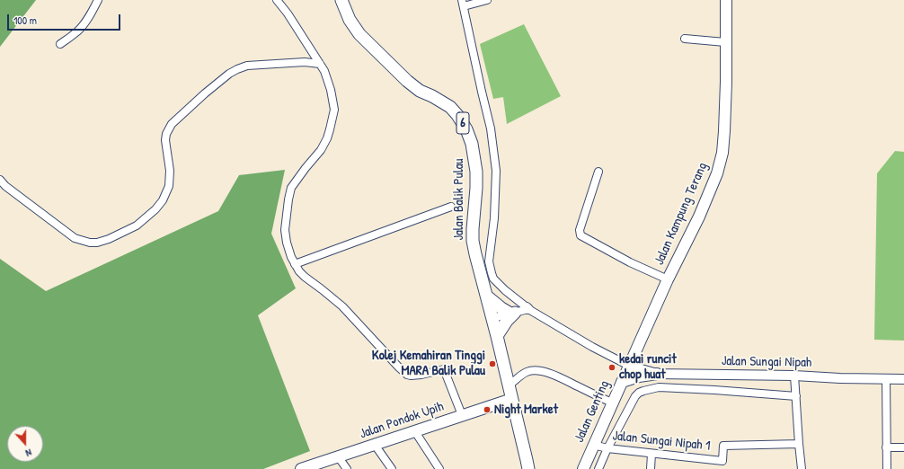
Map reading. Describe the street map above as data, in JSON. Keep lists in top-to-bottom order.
{
  "streets": {
    "main road": [
      "6",
      "Jalan Balik Pulau",
      "Jalan Kampung Terang",
      "Jalan Genting",
      "Jalan Pondok Upih"
    ],
    "street": ["Jalan Sungai Nipah", "Jalan Sungai Nipah 1"]
  },
  "crossings": [
    ["Jalan Balik Pulau", "Jalan Pondok Upih"],
    ["Jalan Kampung Terang", "Jalan Sungai Nipah"],
    ["Jalan Kampung Terang", "Jalan Genting"],
    ["Jalan Sungai Nipah", "Jalan Genting"],
    ["Jalan Genting", "Jalan Sungai Nipah 1"]
  ],
  "places": ["Kolej Kemahiran Tinggi MARA Balik Pulau", "kedai runcit chop huat", "Night Market"],
  "scale_bar": "100 m",
  "north": "bottom"
}
